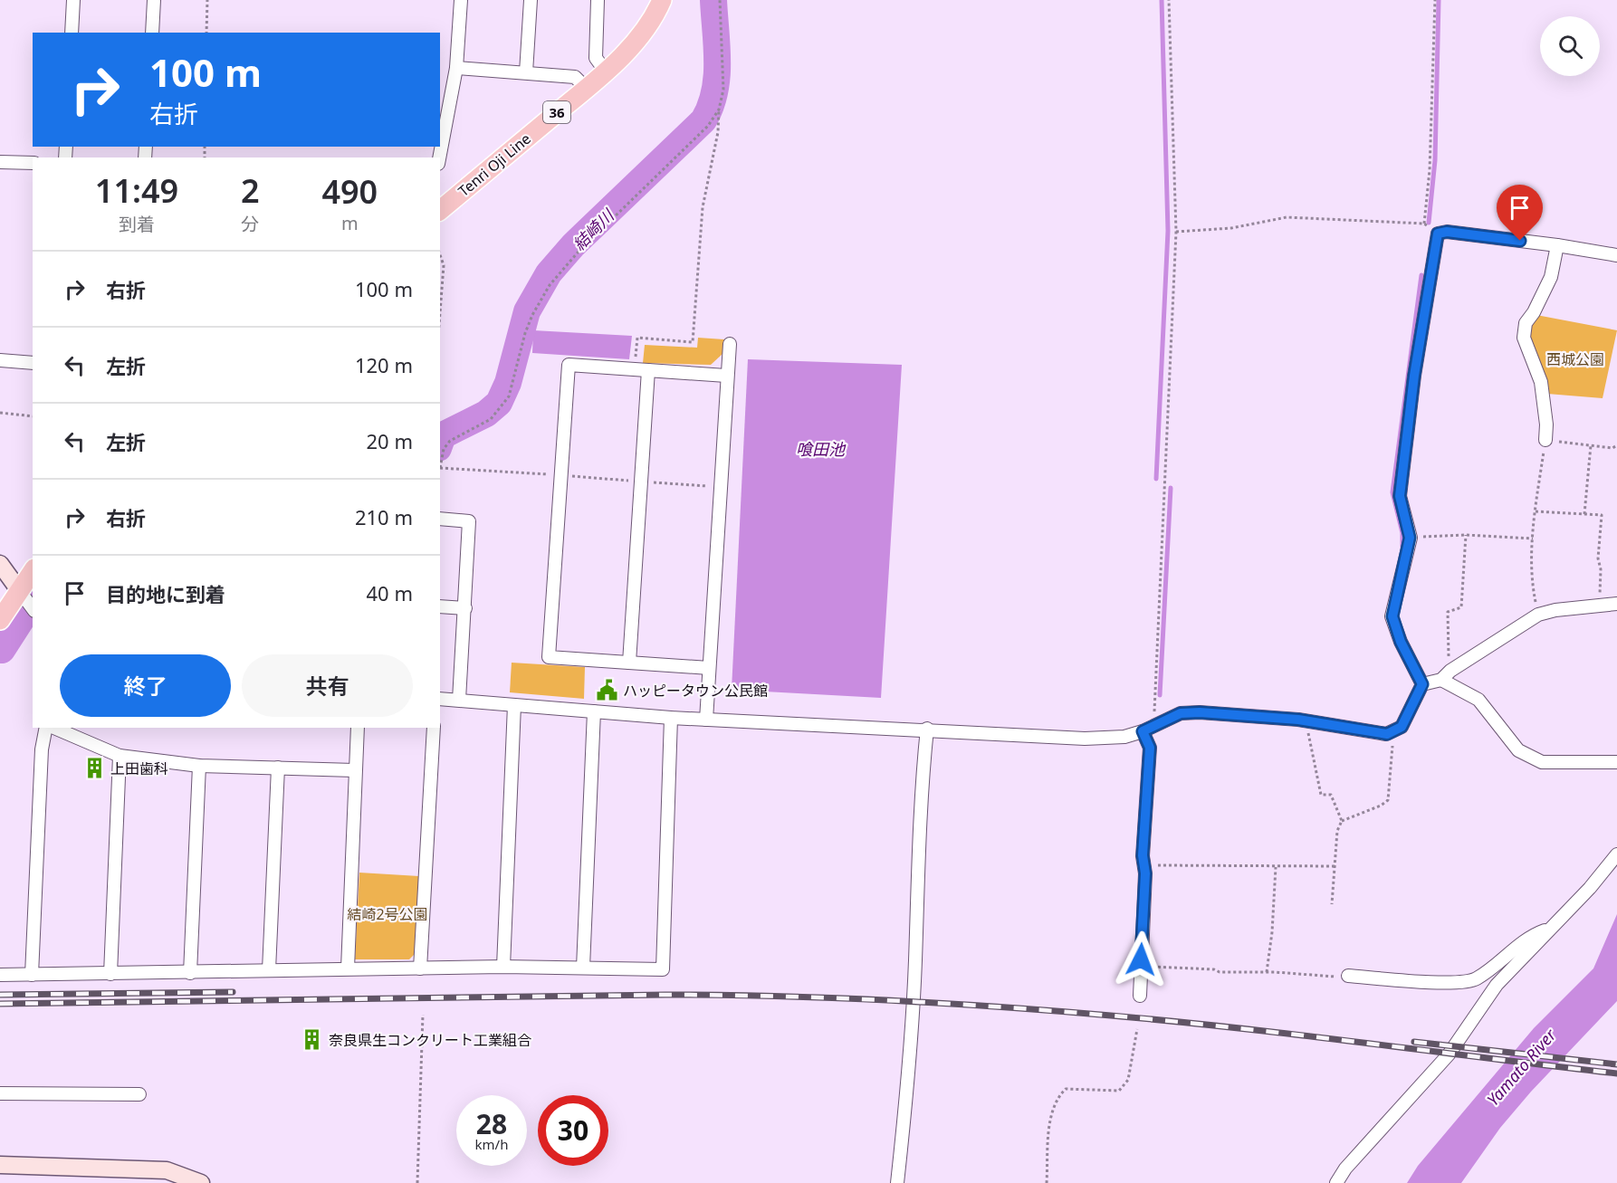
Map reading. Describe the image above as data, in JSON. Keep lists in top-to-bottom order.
{
  "streets": {
    "main road": ["36", "Tenri Oji Line"]
  },
  "water": ["結崎川", "喰田池", "Yamato River"],
  "parks": ["西城公園", "結崎2号公園"],
  "places": {
    "public building": ["ハッピータウン公民館"],
    "building": ["上田歯科", "奈良県生コンクリート工業組合"]
  },
  "page": {
    "turn": ["100 m", "右折"],
    "eta": [
      "11:49",
      "到着",
      "2",
      "分",
      "490",
      "m"
    ],
    "list": [
      {
        "name": "右折",
        "value": "100 m"
      },
      {
        "name": "左折",
        "value": "120 m"
      },
      {
        "name": "左折",
        "value": "20 m"
      },
      {
        "name": "右折",
        "value": "210 m"
      },
      {
        "name": "目的地に到着",
        "value": "40 m"
      }
    ],
    "buttons": ["終了", "共有"],
    "speed": "28 km/h",
    "limit": "30"
  }
}
